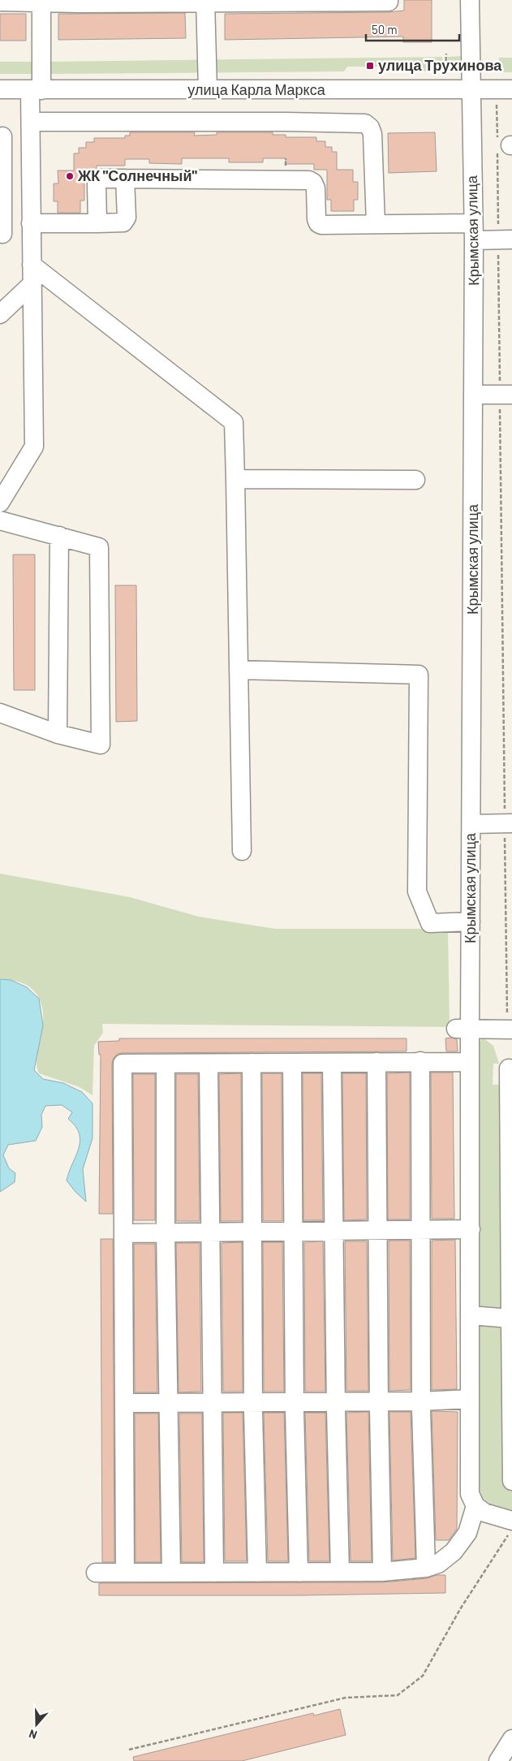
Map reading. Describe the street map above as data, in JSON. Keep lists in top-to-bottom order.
{
  "streets": {
    "street": ["улица Карла Маркса", "Крымская улица"]
  },
  "crossings": [
    ["улица Карла Маркса", "Крымская улица"]
  ],
  "places": {
    "transit": ["улица Трухинова"],
    "other": ["ЖК \"Солнечный\""]
  },
  "scale_bar": "50 m",
  "north": "bottom"
}
